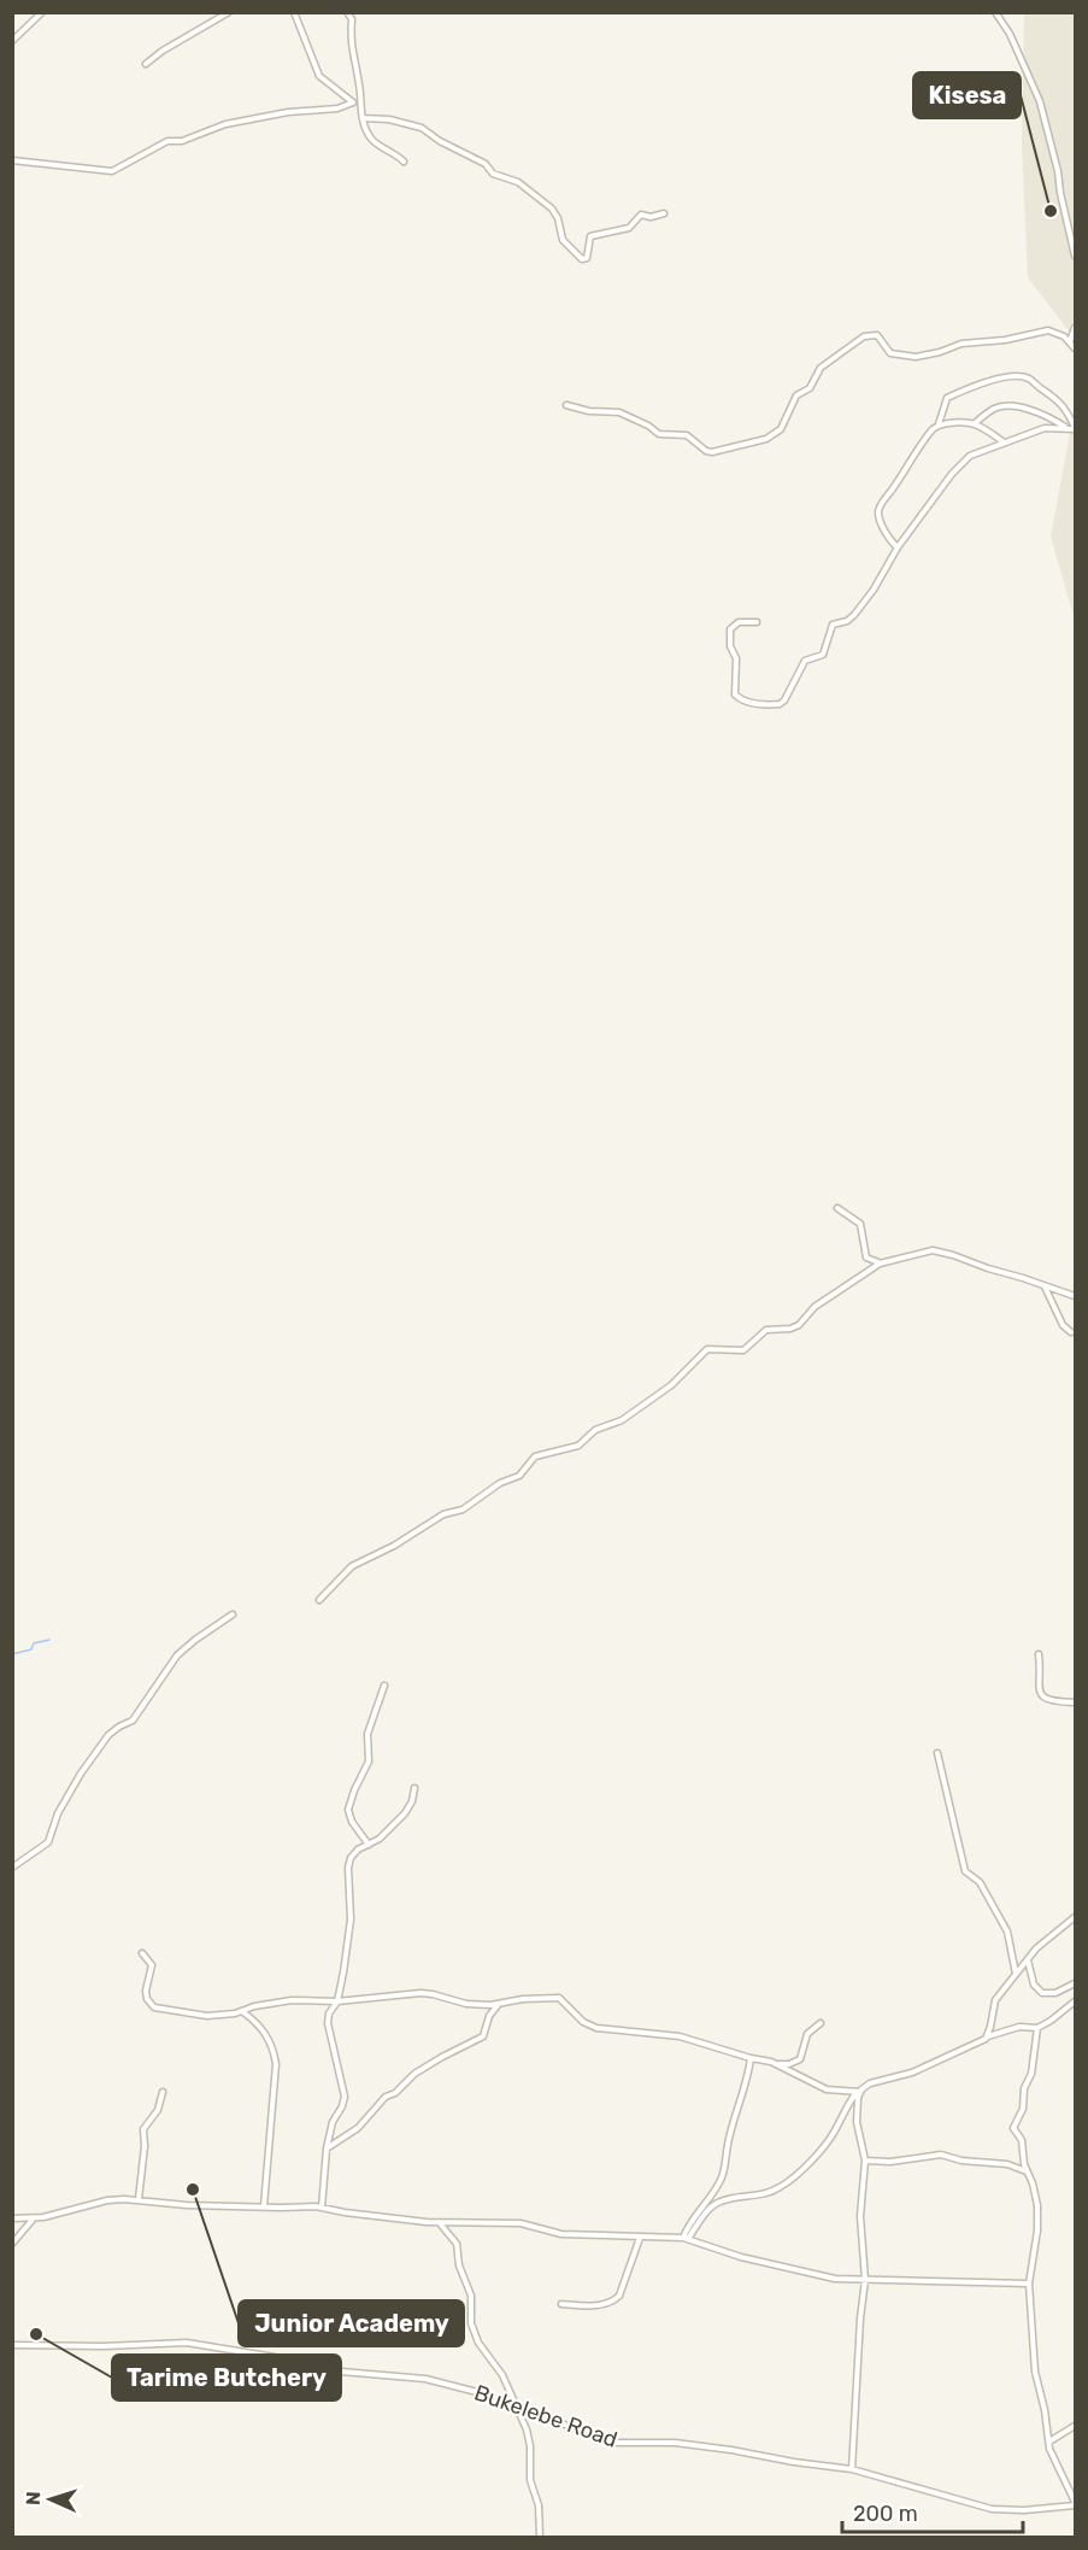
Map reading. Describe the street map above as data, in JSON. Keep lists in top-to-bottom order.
{
  "streets": {
    "street": ["Bukelebe Road"]
  },
  "places": ["Kisesa", "Junior Academy", "Tarime Butchery"],
  "scale_bar": "200 m",
  "north": "left"
}
